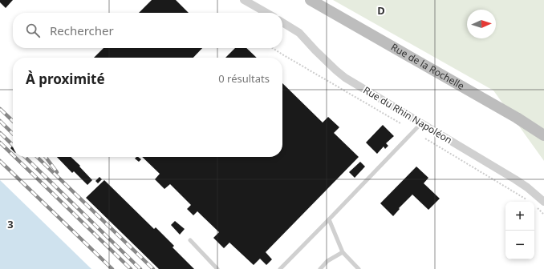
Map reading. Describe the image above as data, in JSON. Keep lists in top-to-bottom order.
{
  "streets": {
    "main road": ["Rue de la Rochelle"],
    "street": ["Rue du Rhin Napoléon"]
  },
  "north": "right",
  "page": {
    "search": "Rechercher",
    "heading": ["À proximité", "0 résultats"],
    "map_buttons": ["+", "−"]
  },
  "grid": {
    "columns": ["D"],
    "rows": ["3"]
  }
}
